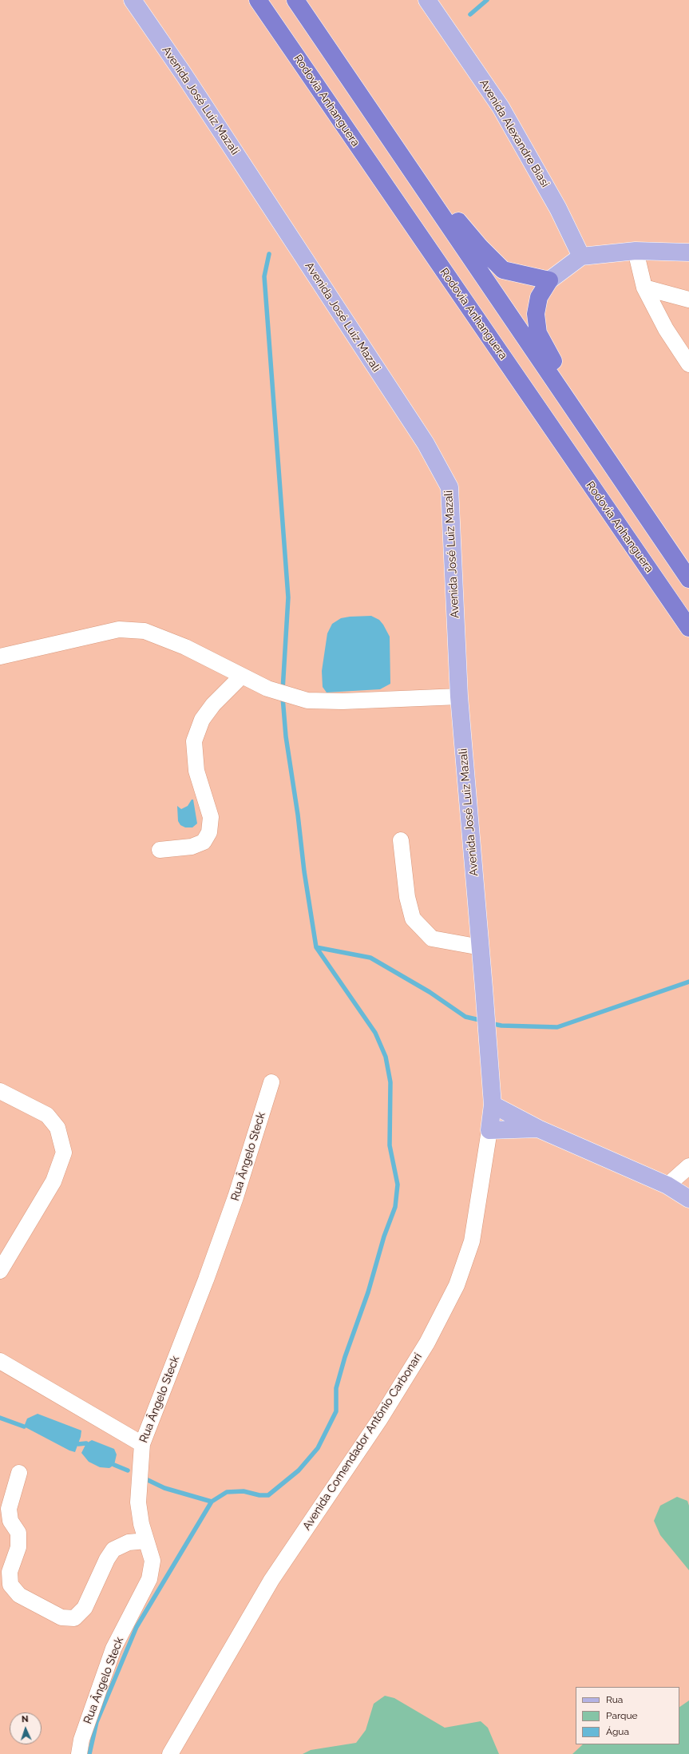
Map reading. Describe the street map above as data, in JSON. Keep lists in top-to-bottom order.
{
  "streets": {
    "highway": ["Rodovia Anhanguera"],
    "main road": ["Avenida José Luiz Mazali", "Avenida Alexandre Biasi", "Avenida Comendador Antônio Carbonari"],
    "street": ["Rua Ângelo Steck"]
  },
  "crossings": [
    ["Avenida José Luiz Mazali", "Avenida Comendador Antônio Carbonari"]
  ],
  "legend": ["Rua", "Parque", "Água"],
  "north": "top"
}
